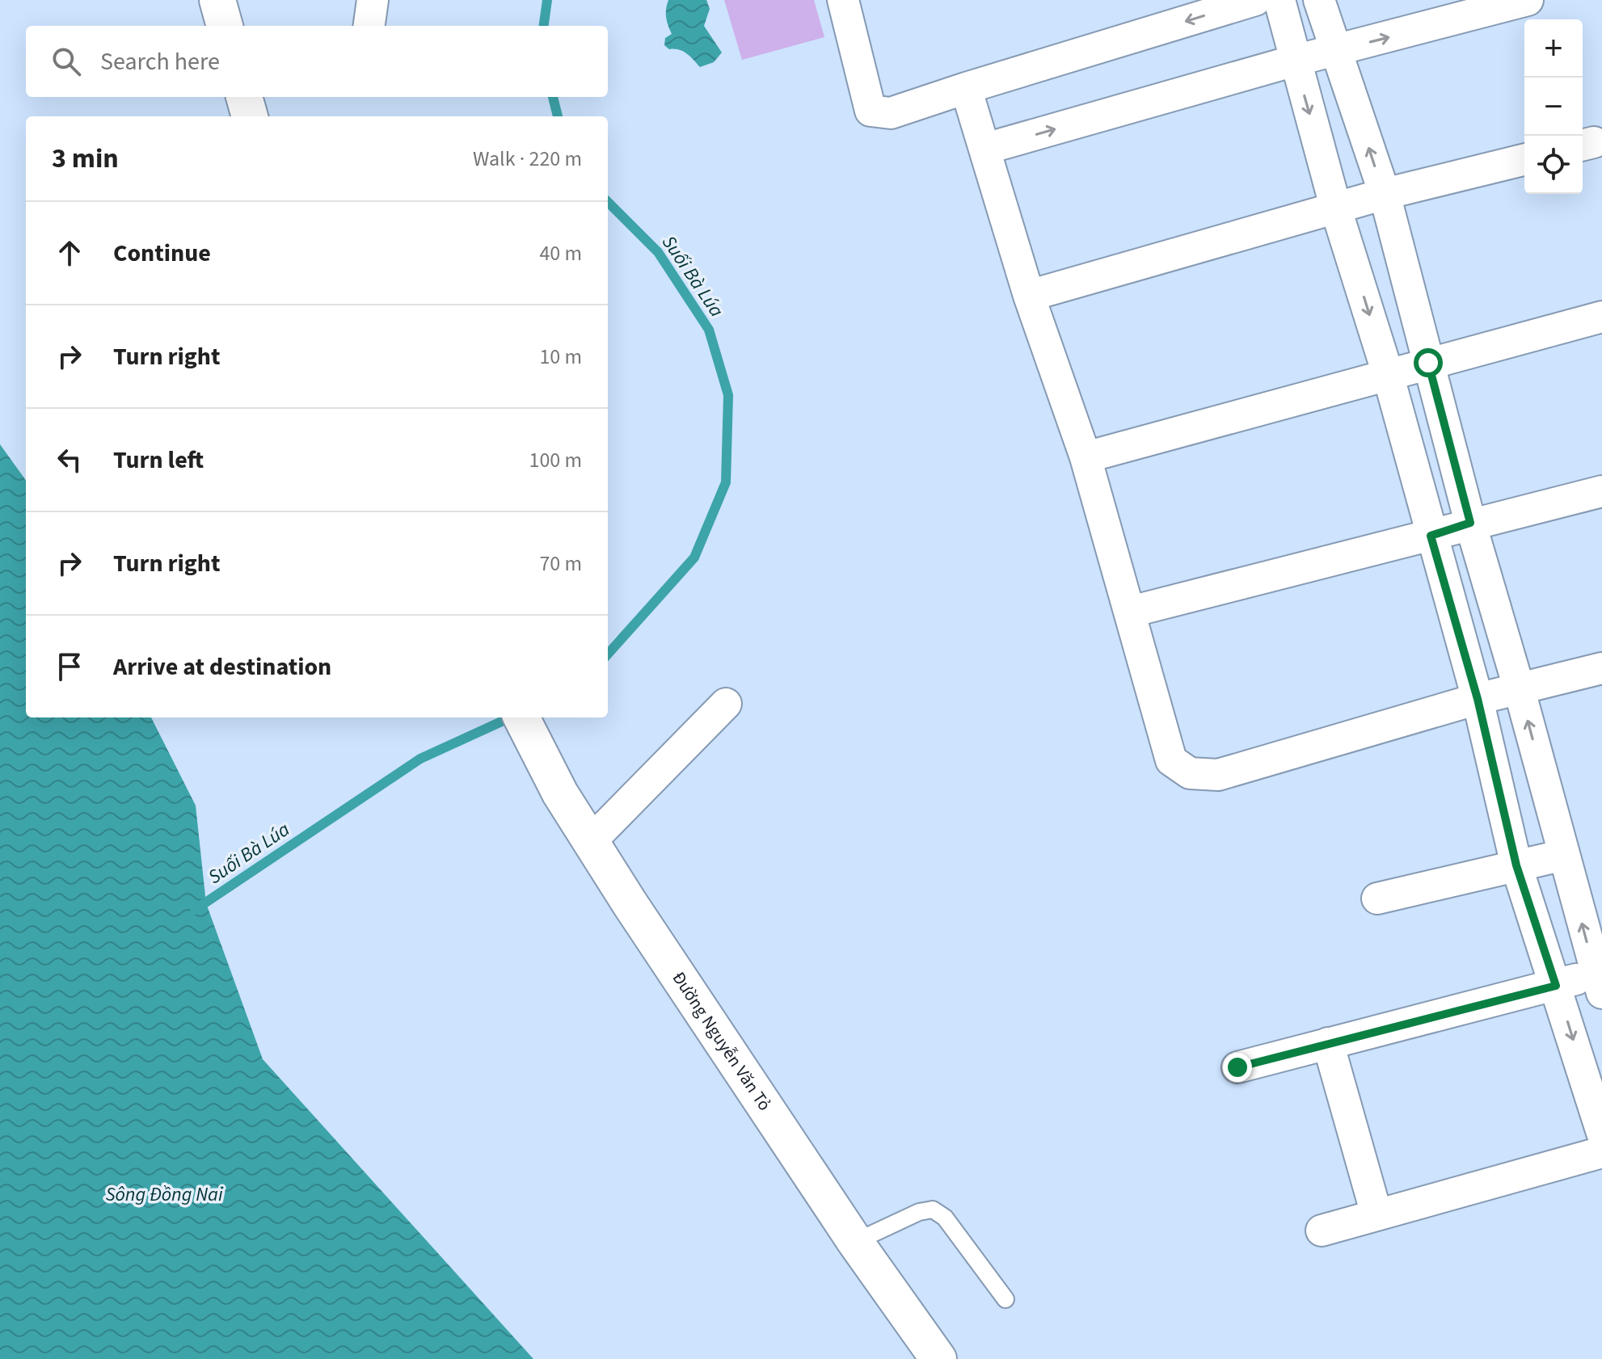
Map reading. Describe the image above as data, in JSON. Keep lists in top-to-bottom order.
{
  "streets": {
    "street": ["Đường Nguyễn Văn Tỏ"]
  },
  "water": ["Suối Bà Lúa", "Sông Đồng Nai"],
  "page": {
    "map_buttons": ["+", "−"],
    "search": "Search here",
    "heading": ["3 min", "Walk · 220 m"],
    "list": [
      ["Continue", "40 m"],
      ["Turn right", "10 m"],
      ["Turn left", "100 m"],
      ["Turn right", "70 m"],
      "Arrive at destination"
    ]
  }
}
